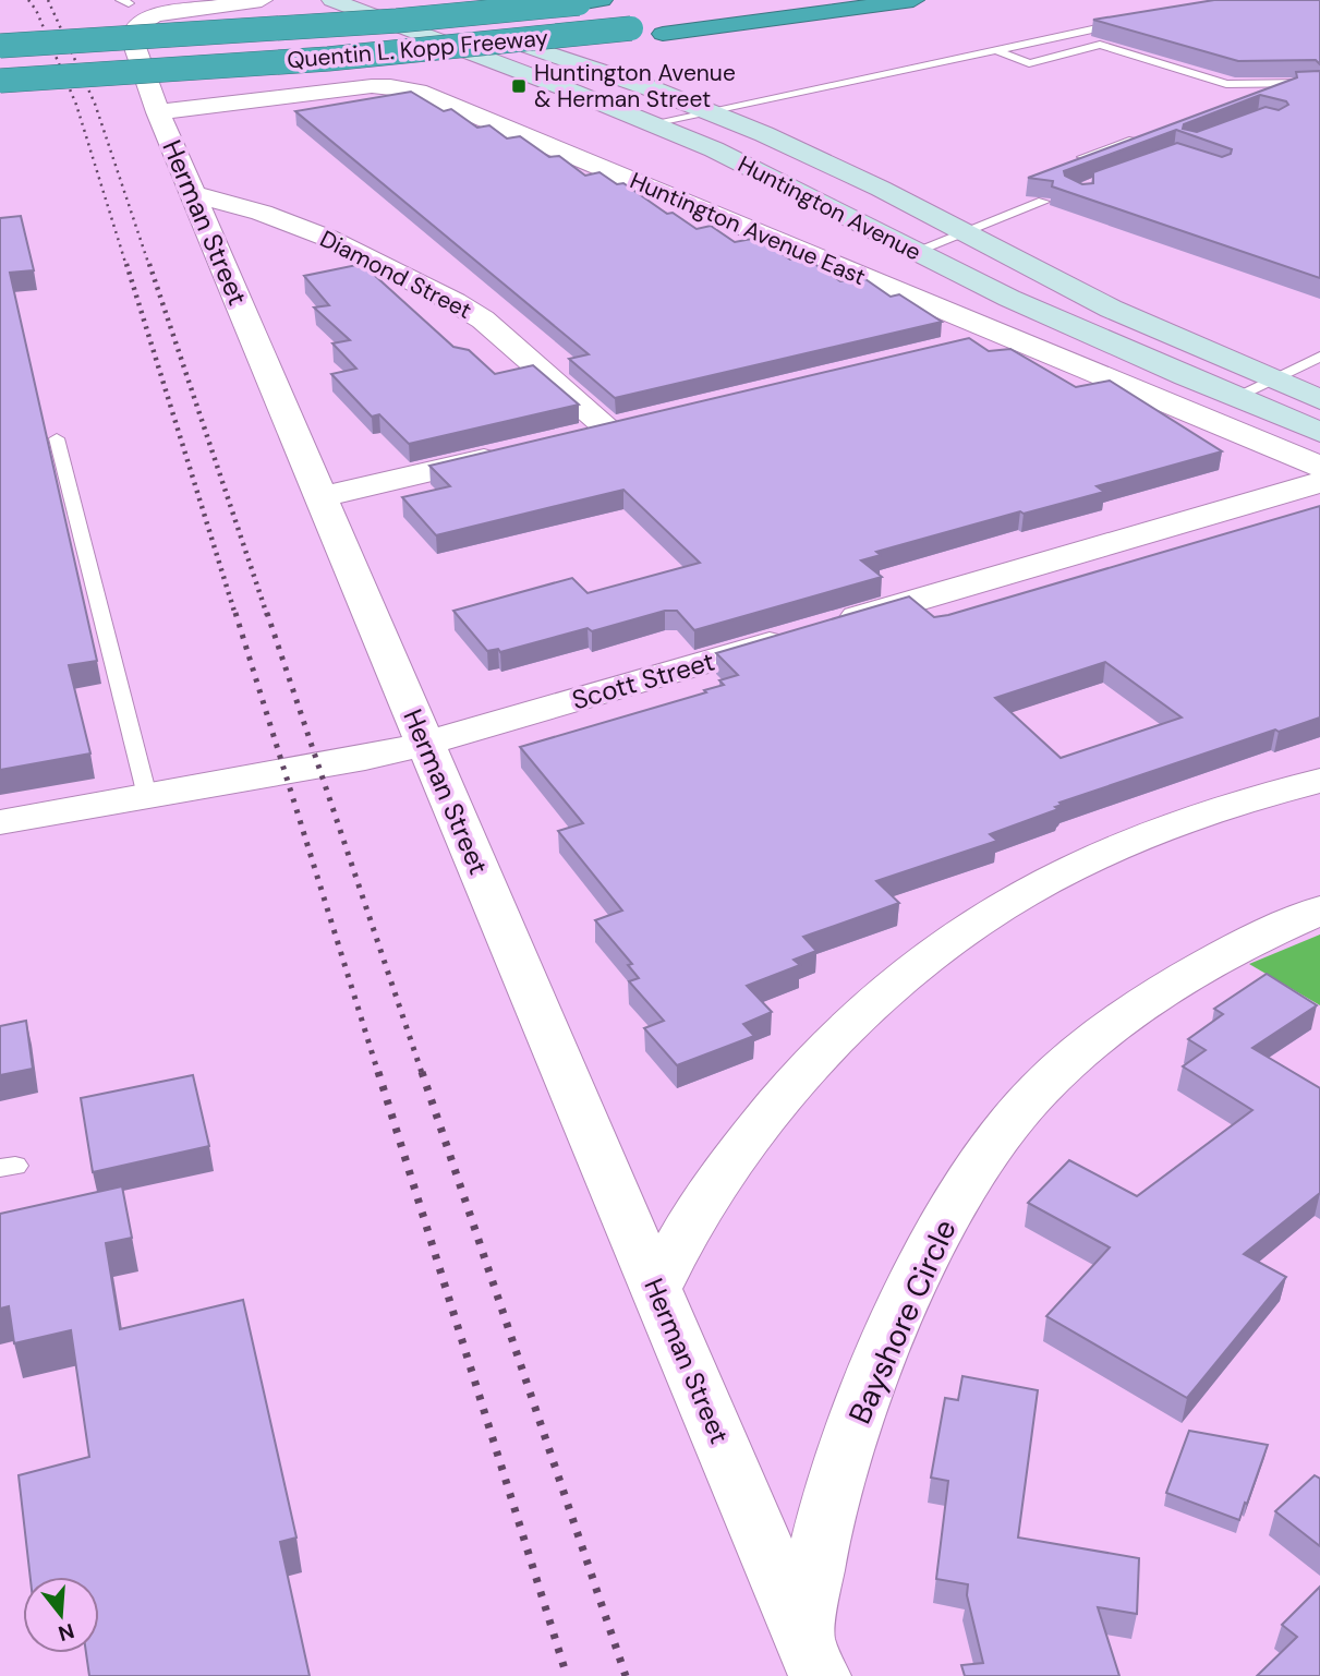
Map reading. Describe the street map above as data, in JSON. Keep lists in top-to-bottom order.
{
  "streets": {
    "highway": ["Quentin L. Kopp Freeway"],
    "street": [
      "Huntington Avenue",
      "Herman Street",
      "Huntington Avenue East",
      "Diamond Street",
      "Scott Street",
      "Bayshore Circle"
    ]
  },
  "crossings": [
    ["Herman Street", "Huntington Avenue East"],
    ["Herman Street", "Diamond Street"],
    ["Herman Street", "Scott Street"],
    ["Herman Street", "Bayshore Circle"]
  ],
  "places": {
    "transit": ["Huntington Avenue & Herman Street"]
  },
  "north": "bottom"
}
